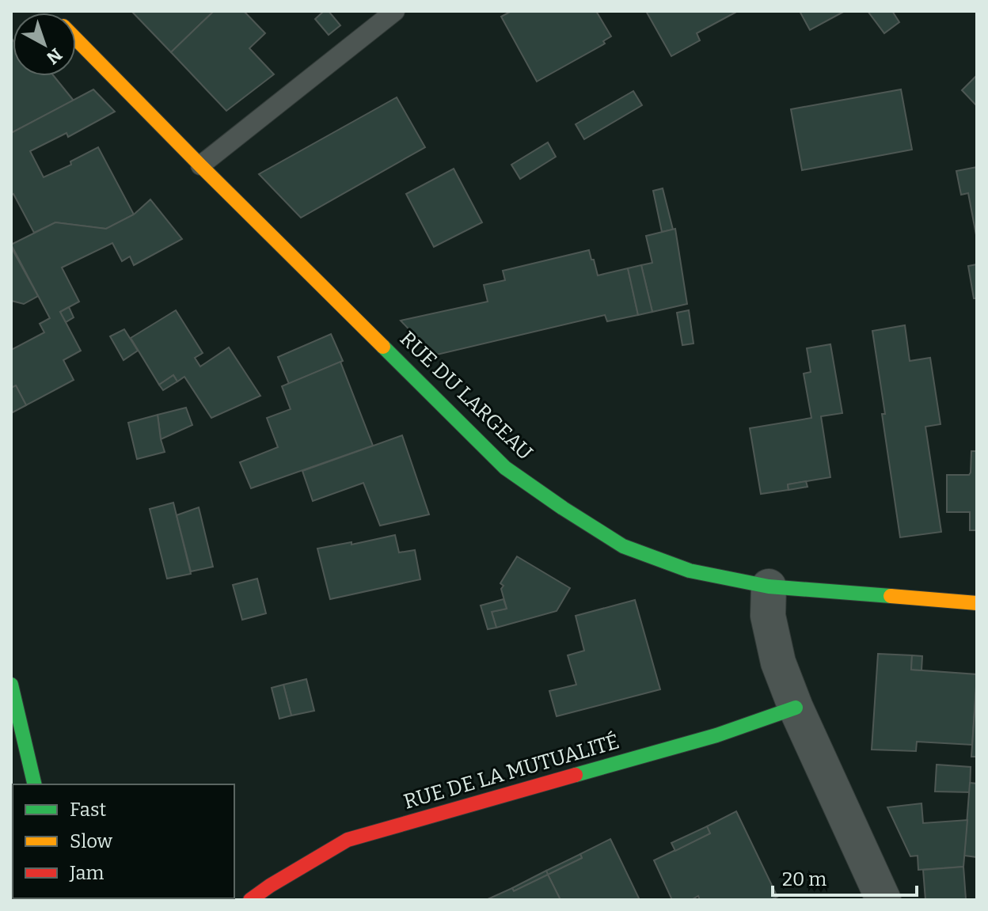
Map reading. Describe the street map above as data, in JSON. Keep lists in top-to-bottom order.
{
  "streets": {
    "street": ["RUE DU LARGEAU", "RUE DE LA MUTUALITÉ"]
  },
  "legend": ["Fast", "Slow", "Jam"],
  "scale_bar": "20 m",
  "north": "bottom right"
}
